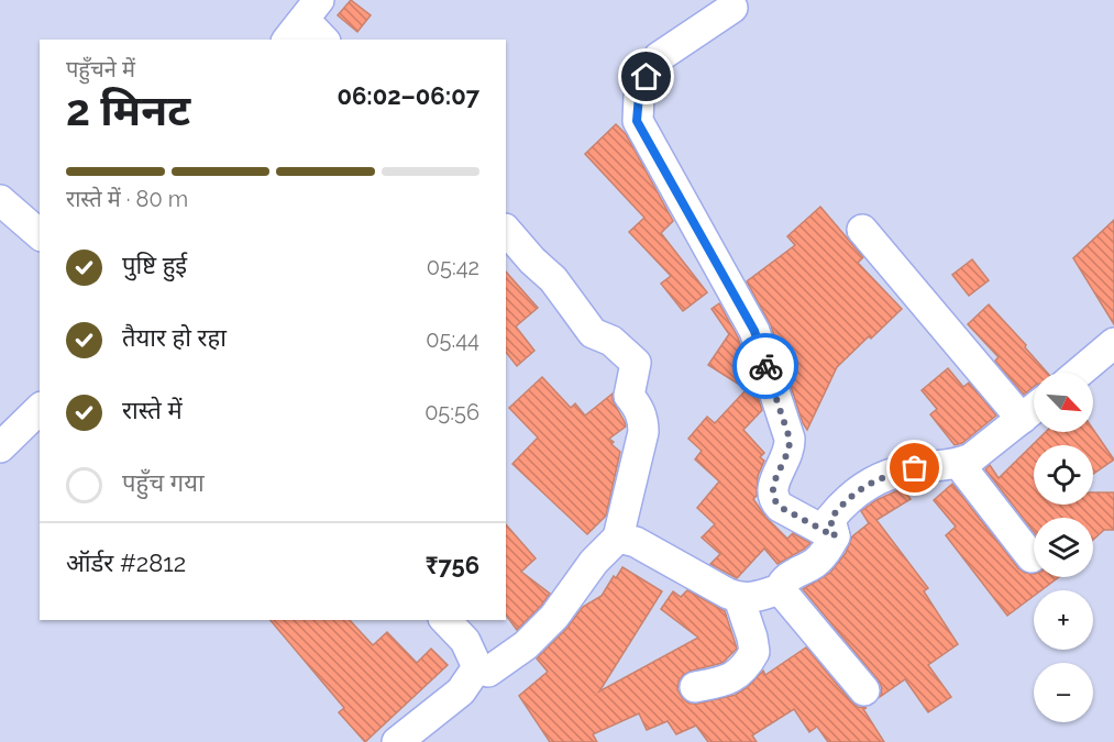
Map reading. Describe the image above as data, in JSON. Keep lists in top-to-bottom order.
{
  "north": "bottom right",
  "page": {
    "heading": ["2 मिनट", "पहुँचने में", "06:02–06:07"],
    "panel": ["ऑर्डर #2812", "₹756"],
    "bar": "रास्ते में · 80 m",
    "list": [
      ["पुष्टि हुई", "05:42"],
      ["तैयार हो रहा", "05:44"],
      ["रास्ते में", "05:56"],
      "पहुँच गया"
    ],
    "map_buttons": ["+", "−"]
  }
}
